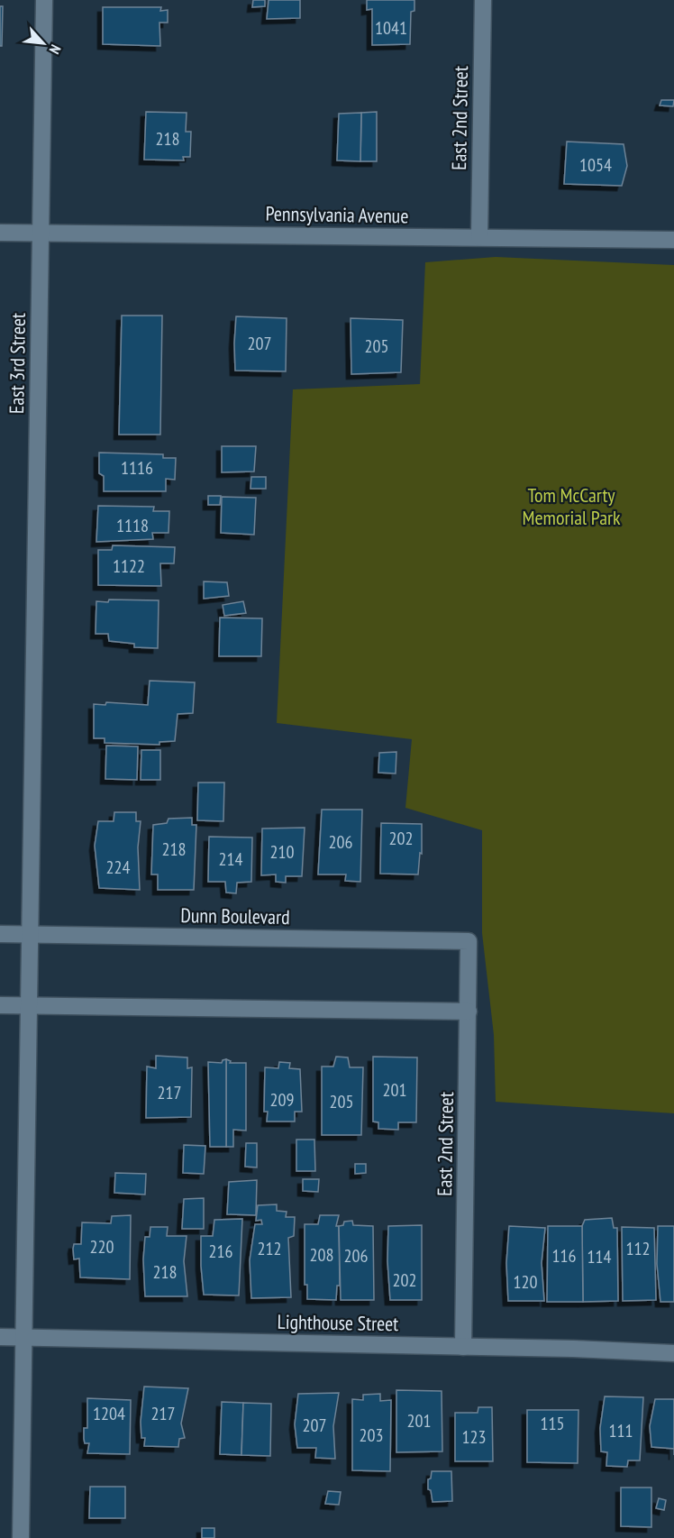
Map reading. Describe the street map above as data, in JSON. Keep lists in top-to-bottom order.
{
  "streets": {
    "street": [
      "East 2nd Street",
      "Pennsylvania Avenue",
      "East 3rd Street",
      "Dunn Boulevard",
      "Lighthouse Street"
    ]
  },
  "crossings": [
    ["East 2nd Street", "Pennsylvania Avenue"],
    ["East 2nd Street", "Dunn Boulevard"],
    ["East 2nd Street", "Lighthouse Street"],
    ["Pennsylvania Avenue", "East 3rd Street"],
    ["East 3rd Street", "Dunn Boulevard"],
    ["East 3rd Street", "Lighthouse Street"]
  ],
  "parks": ["Tom McCarty Memorial Park"],
  "house_numbers": [
    "1041",
    "218",
    "1054",
    "207",
    "205",
    "1116",
    "1118",
    "1122",
    "202",
    "206",
    "218",
    "210",
    "214",
    "224",
    "201",
    "217",
    "209",
    "205",
    "220",
    "212",
    "112",
    "216",
    "208",
    "206",
    "116",
    "114",
    "218",
    "202",
    "120",
    "1204",
    "217",
    "201",
    "115",
    "207",
    "111",
    "203",
    "123"
  ],
  "north": "bottom right"
}
